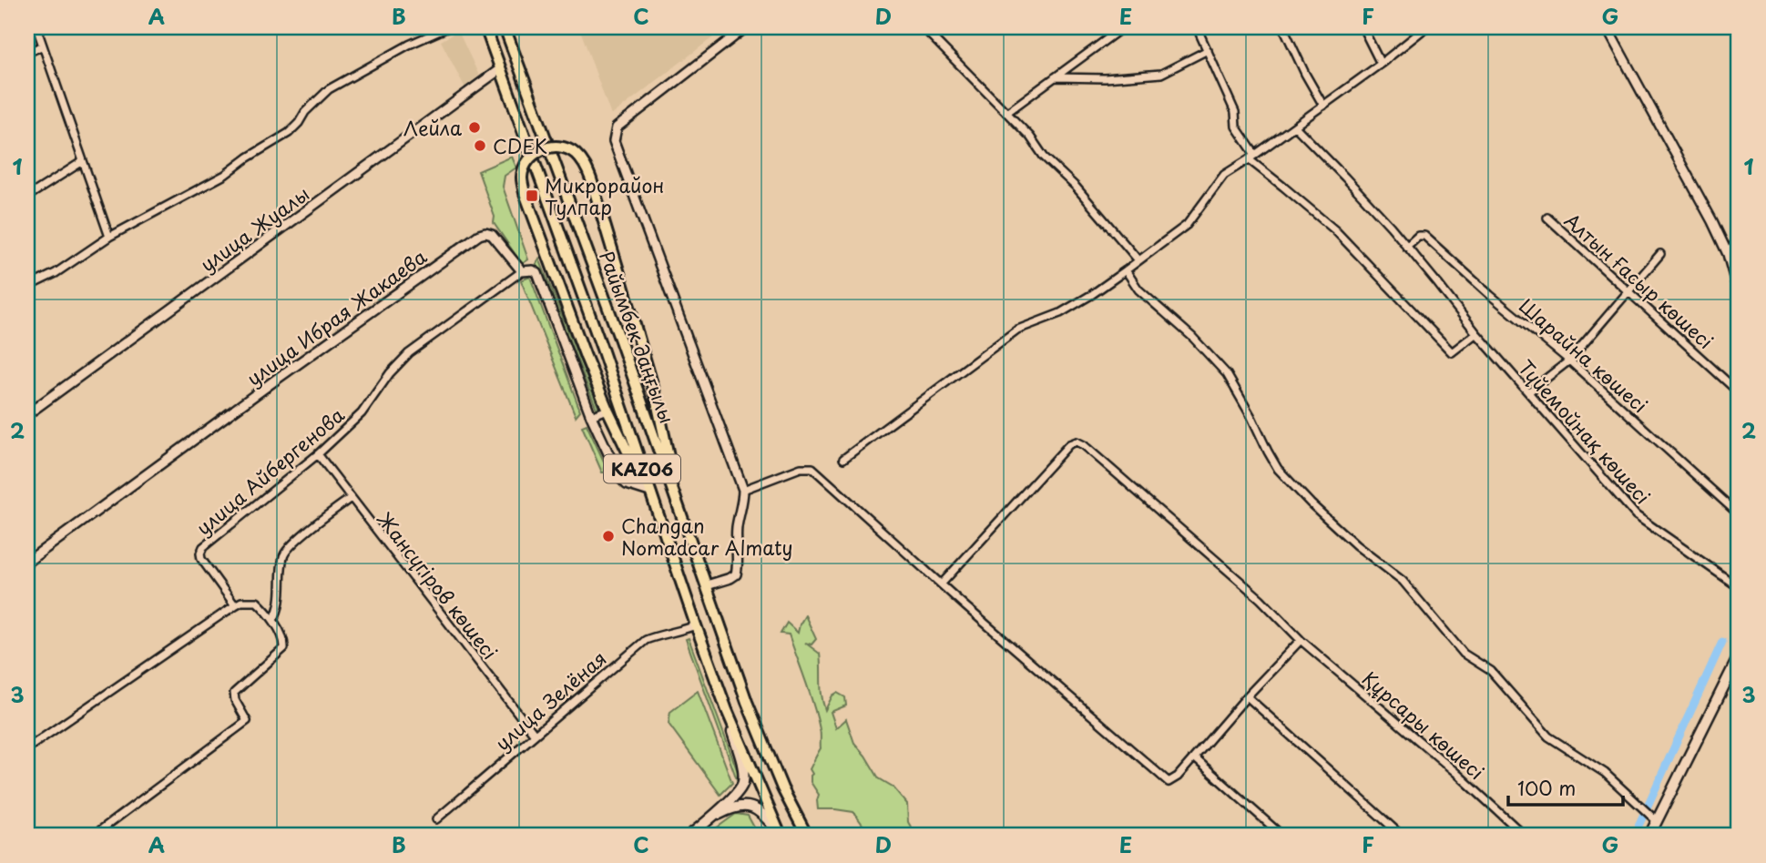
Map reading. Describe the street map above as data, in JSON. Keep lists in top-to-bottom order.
{
  "streets": {
    "highway": ["Райымбек даңғылы", "KАZ06"],
    "street": [
      "улица Жуалы",
      "Алтын Ғасыр көшесі",
      "улица Ибрая Жакаева",
      "Шарайна көшесі",
      "Түйемойнақ көшесі",
      "улица Айбергенова",
      "Жансүгіров көшесі",
      "улица Зелёная",
      "Құрсары көшесі"
    ]
  },
  "crossings": [
    ["улица Жуалы", "Райымбек даңғылы"],
    ["улица Ибрая Жакаева", "улица Айбергенова"],
    ["Райымбек даңғылы", "улица Зелёная"],
    ["Шарайна көшесі", "Түйемойнақ көшесі"],
    ["улица Айбергенова", "Жансүгіров көшесі"],
    ["Жансүгіров көшесі", "улица Зелёная"]
  ],
  "places": {
    "other": ["Лейла", "CDEK", "Changan Nomadcar Almaty"],
    "transit": ["Микрорайон Тулпар"]
  },
  "scale_bar": "100 m",
  "grid": {
    "columns": [
      "A",
      "B",
      "C",
      "D",
      "E",
      "F",
      "G"
    ],
    "rows": ["1", "2", "3"]
  }
}
